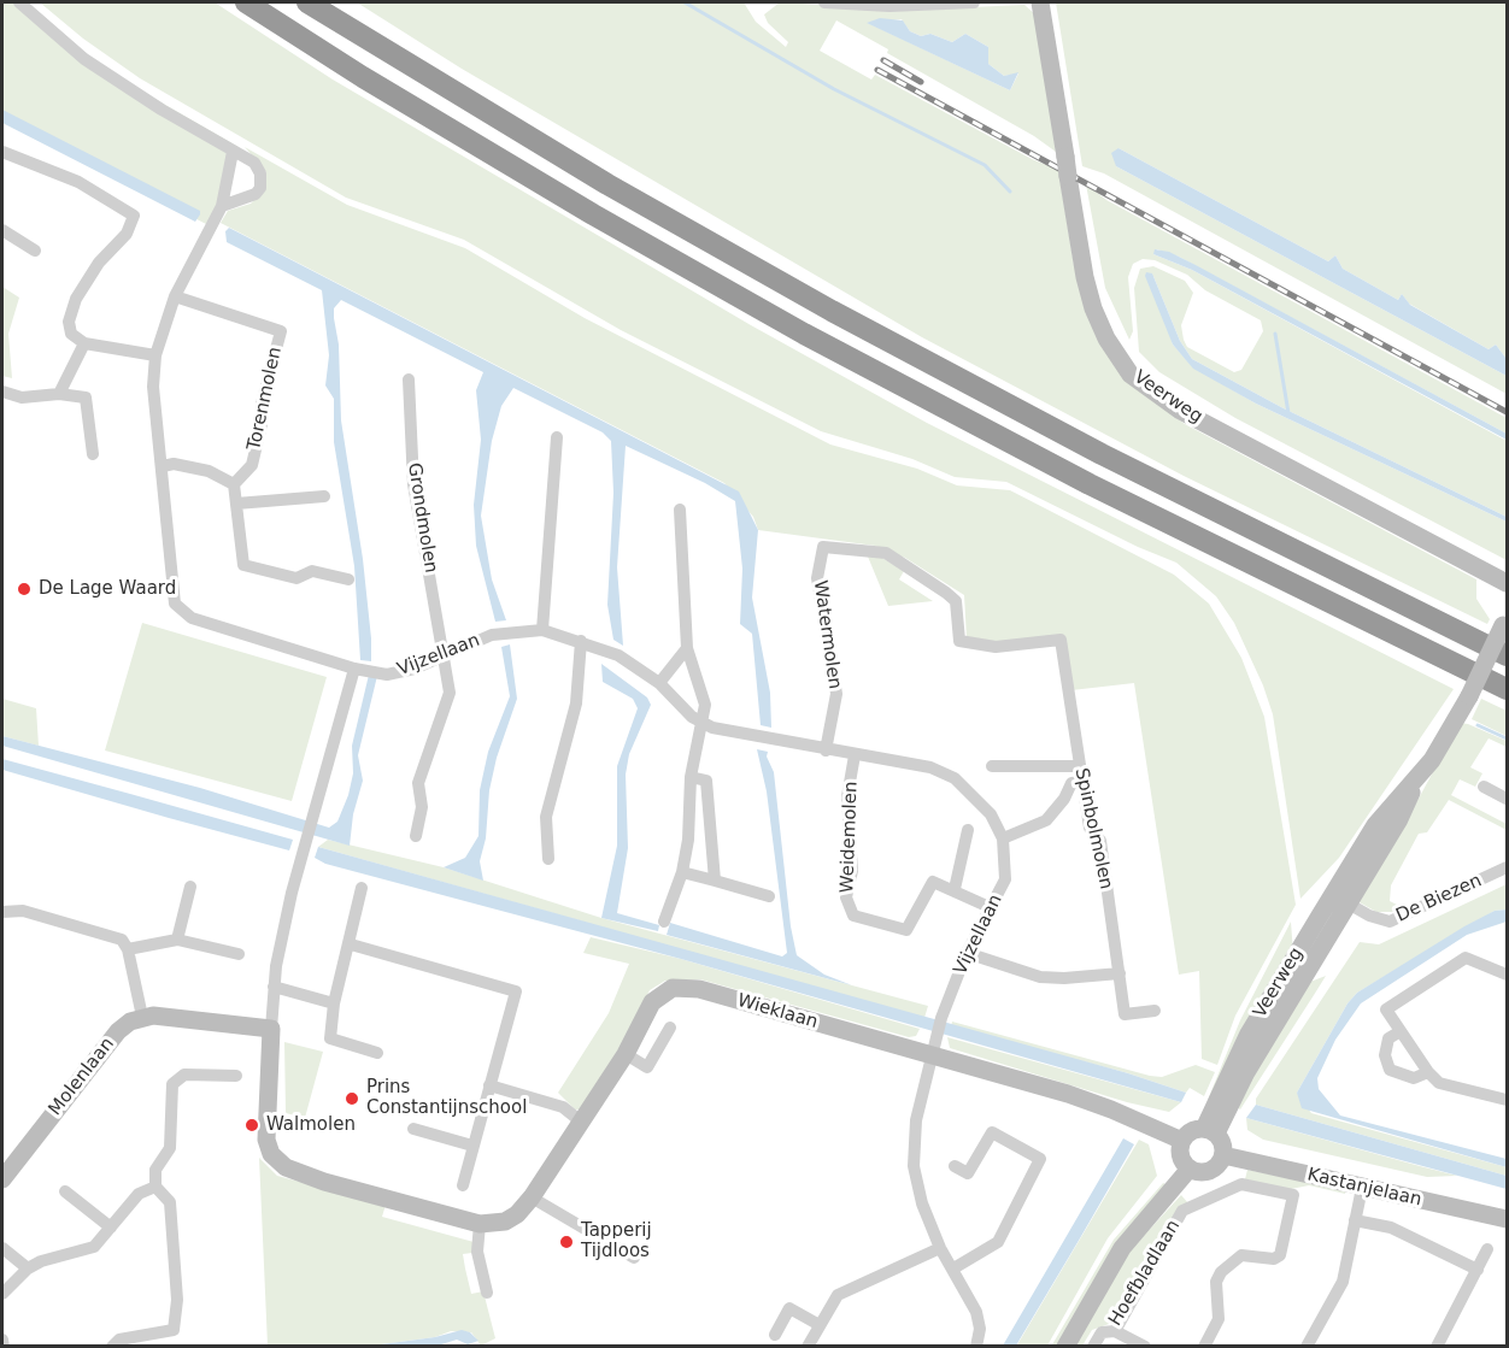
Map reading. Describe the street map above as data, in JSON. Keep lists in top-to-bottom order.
{
  "streets": {
    "street": [
      "Veerweg",
      "Torenmolen",
      "Grondmolen",
      "Watermolen",
      "Vijzellaan",
      "Spinbolmolen",
      "Weidemolen",
      "De Biezen",
      "Wieklaan",
      "Molenlaan",
      "Kastanjelaan",
      "Hoefbladlaan"
    ]
  },
  "crossings": [
    ["Veerweg", "De Biezen"],
    ["Veerweg", "Wieklaan"],
    ["Veerweg", "Kastanjelaan"],
    ["Torenmolen", "Vijzellaan"],
    ["Grondmolen", "Vijzellaan"],
    ["Watermolen", "Vijzellaan"],
    ["Watermolen", "Spinbolmolen"],
    ["Vijzellaan", "Weidemolen"],
    ["Vijzellaan", "Wieklaan"],
    ["Wieklaan", "Kastanjelaan"]
  ],
  "places": [
    "De Lage Waard",
    "Prins Constantijnschool",
    "Walmolen",
    "Tapperij Tijdloos"
  ]
}
